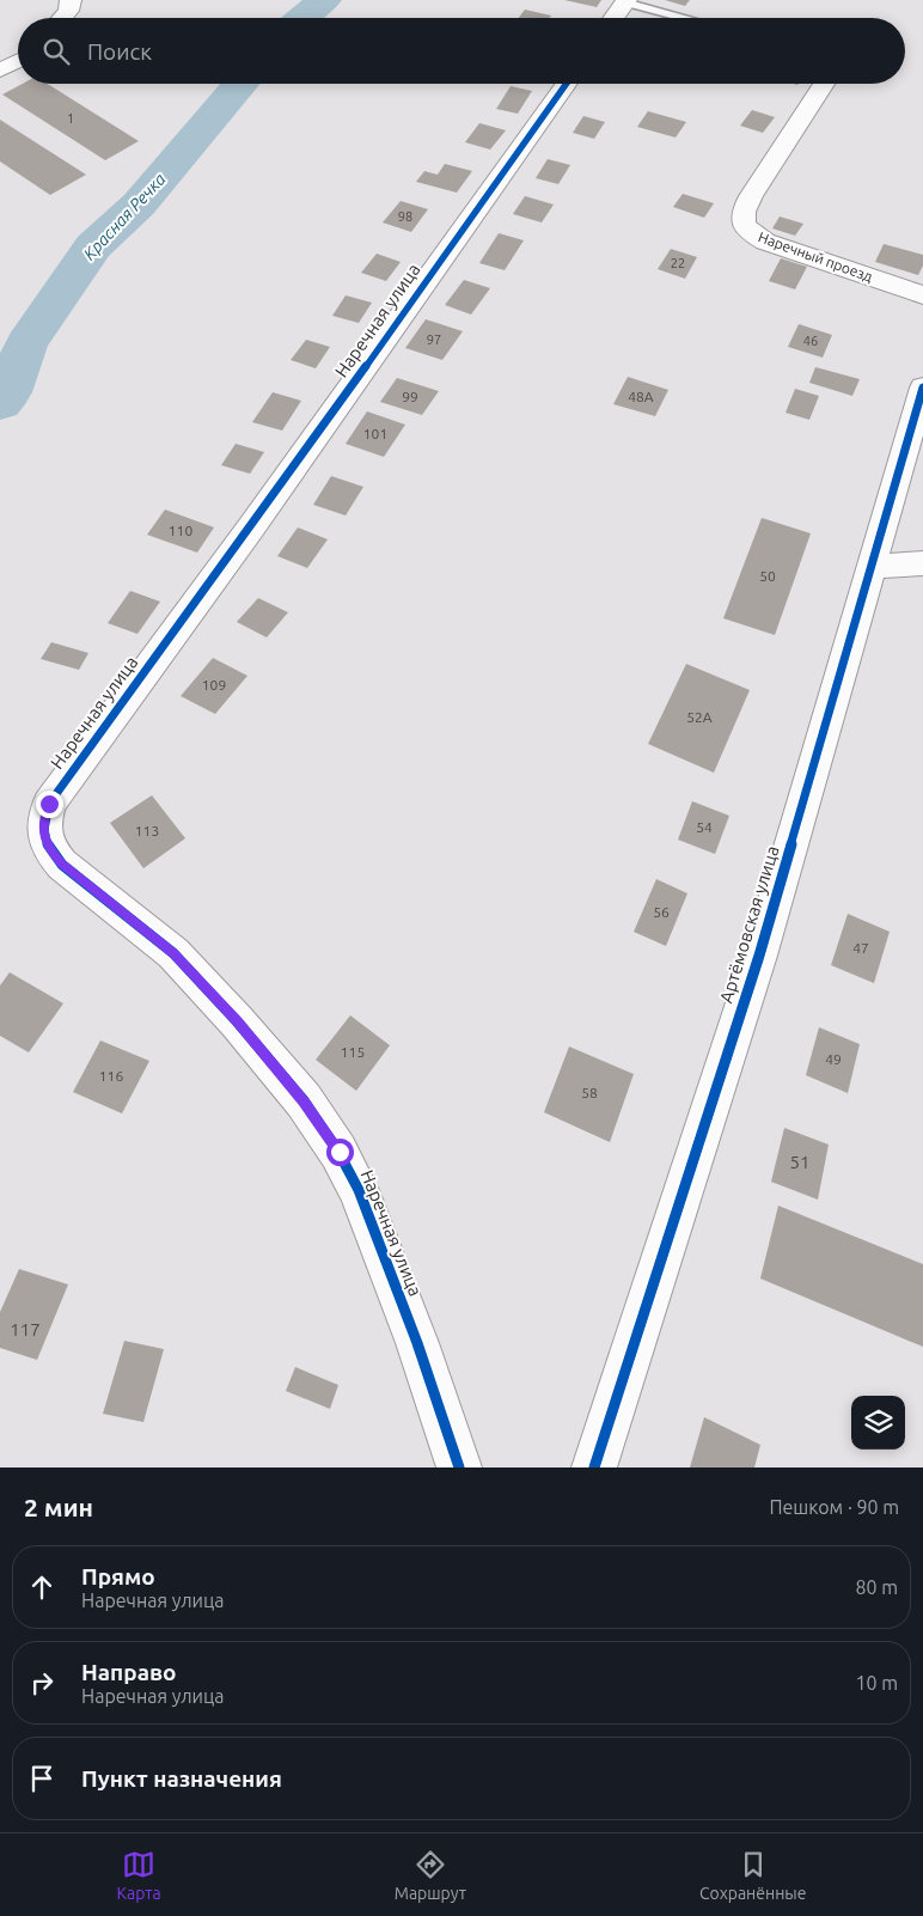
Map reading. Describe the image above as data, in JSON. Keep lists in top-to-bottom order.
{
  "streets": {
    "street": ["Наречный проезд", "Наречная улица", "Артёмовская улица"]
  },
  "water": ["Красная Речка"],
  "house_numbers": [
    "1",
    "98",
    "22",
    "97",
    "46",
    "99",
    "48А",
    "101",
    "110",
    "50",
    "109",
    "52А",
    "54",
    "113",
    "56",
    "47",
    "115",
    "49",
    "116",
    "58",
    "51",
    "117"
  ],
  "page": {
    "search": "Поиск",
    "heading": ["2 мин", "Пешком · 90 m"],
    "list": [
      ["Прямо", "Наречная улица", "80 m"],
      ["Направо", "Наречная улица", "10 m"],
      "Пункт назначения"
    ],
    "nav": ["Карта", "Маршрут", "Сохранённые"]
  }
}
